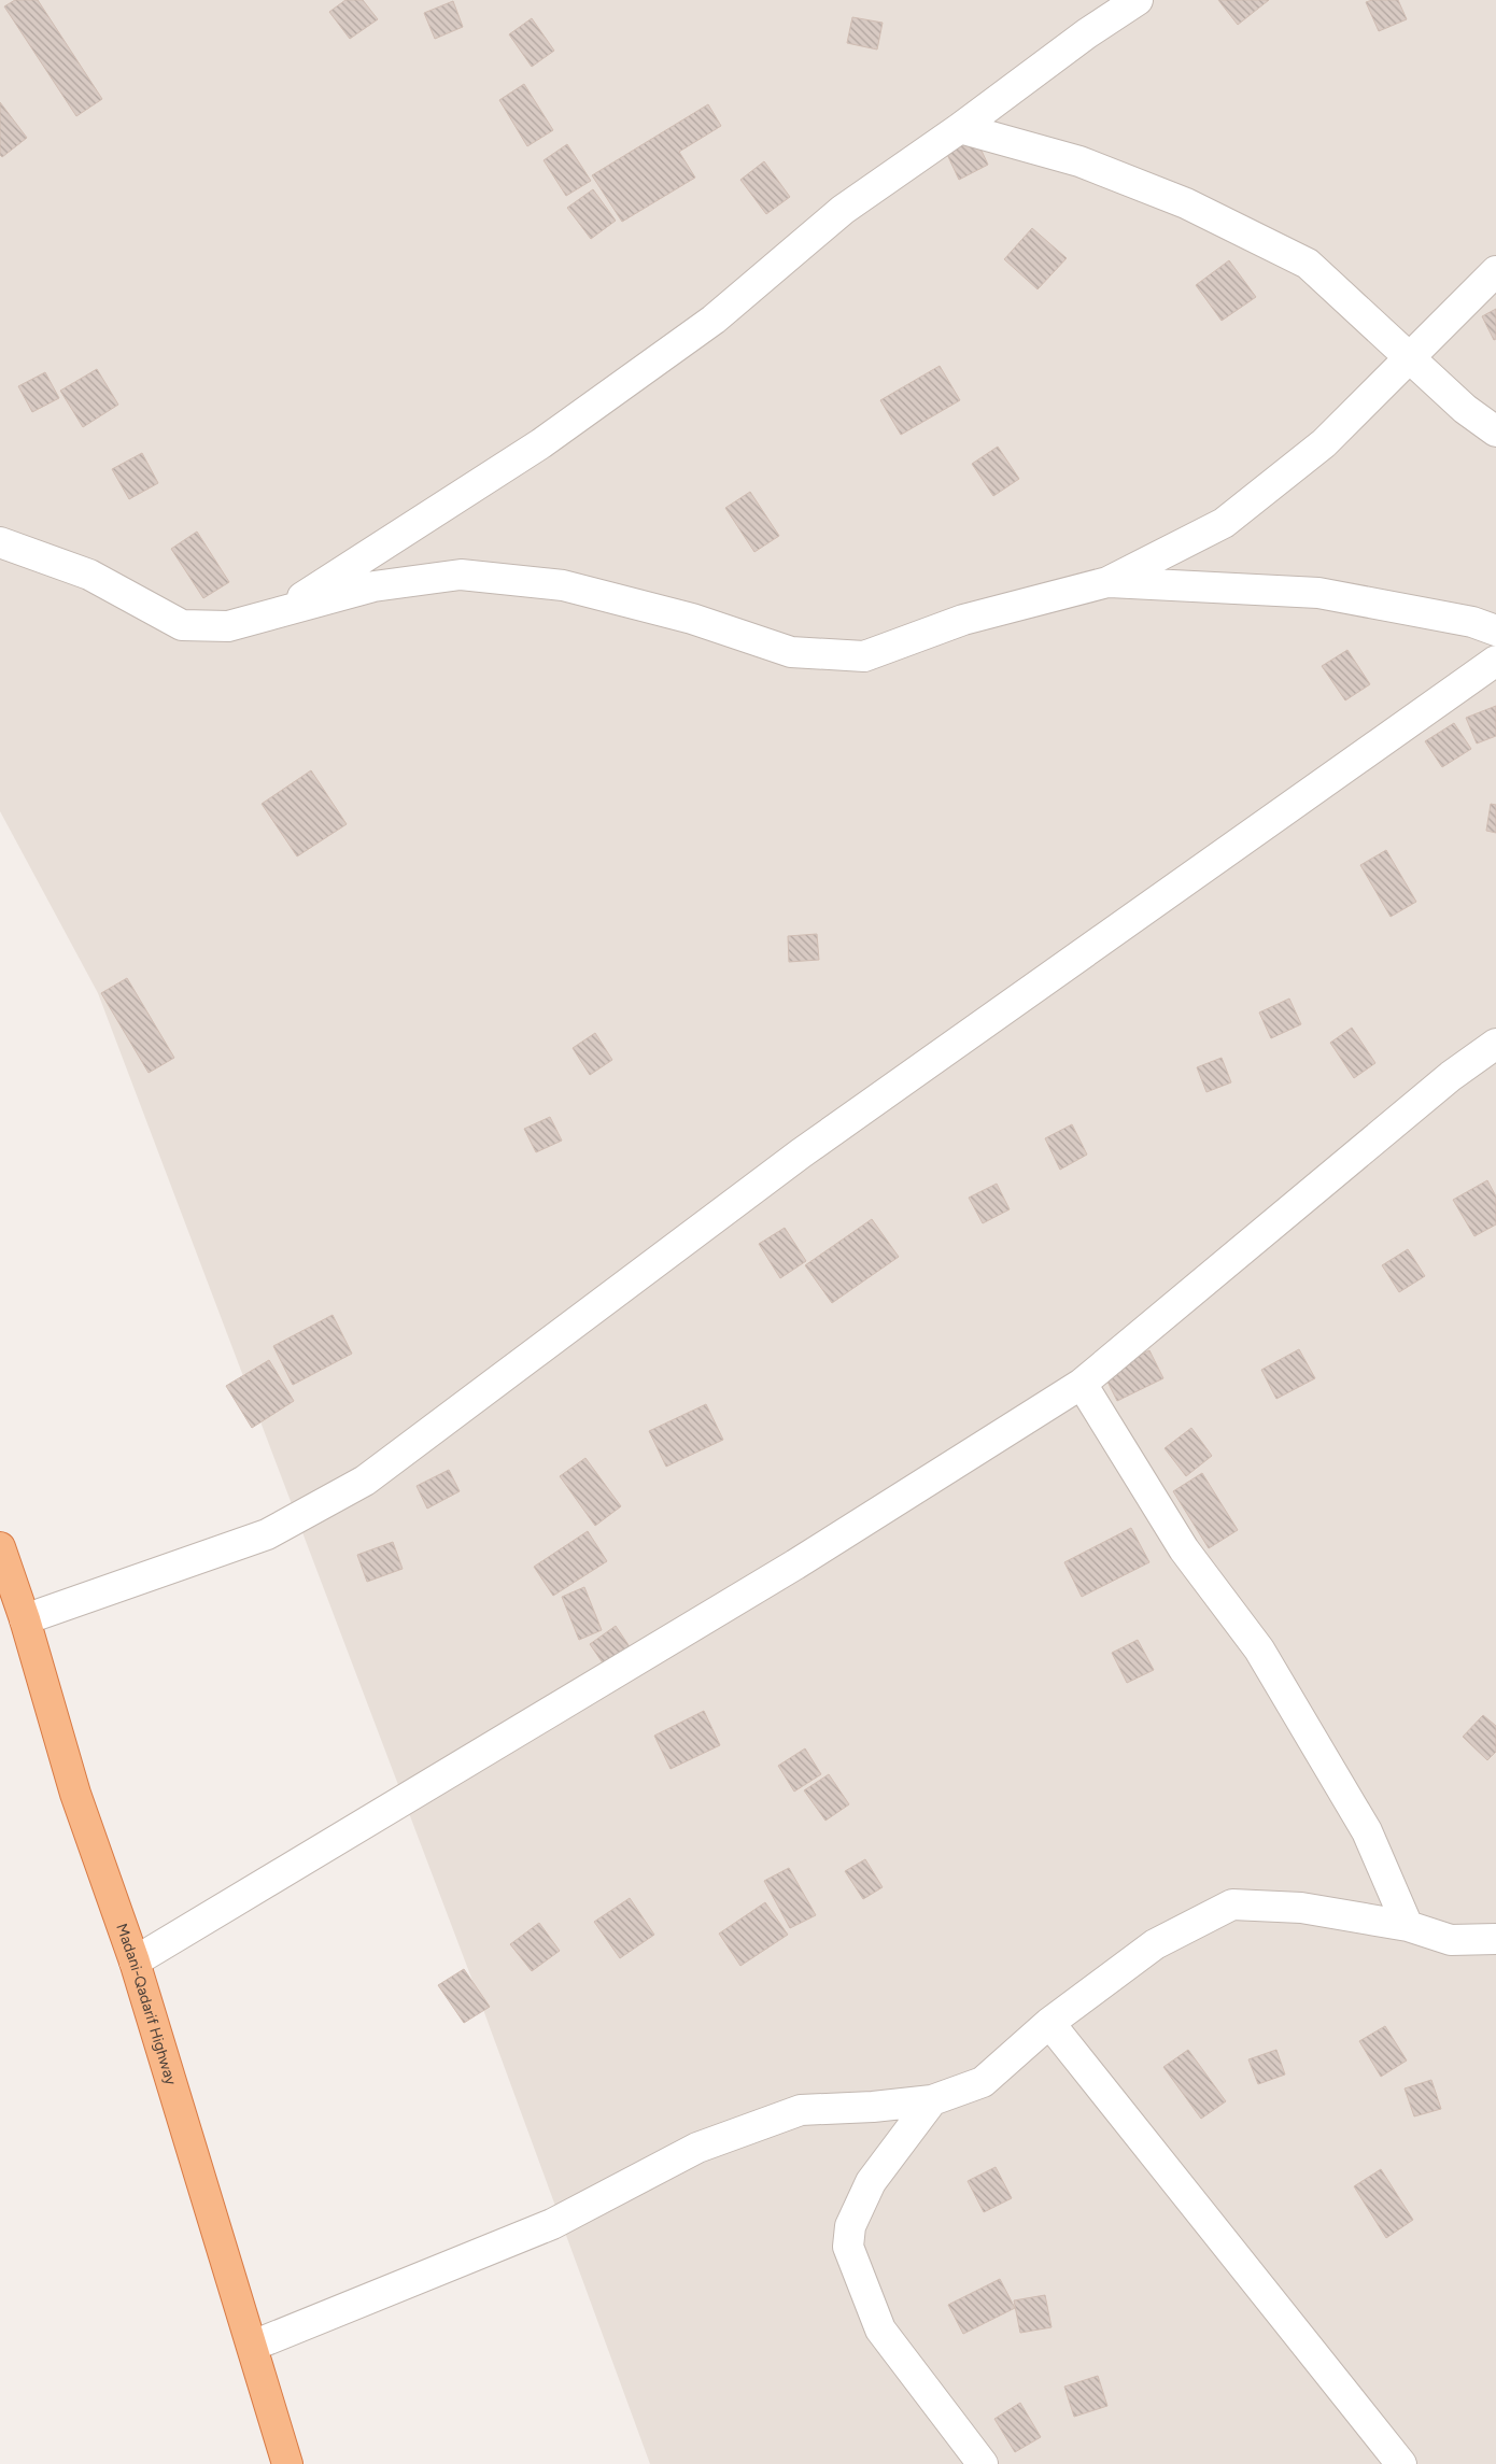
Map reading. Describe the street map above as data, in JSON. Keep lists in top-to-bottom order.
{
  "streets": {
    "highway": ["Madani-Qadarif Highway"]
  }
}
